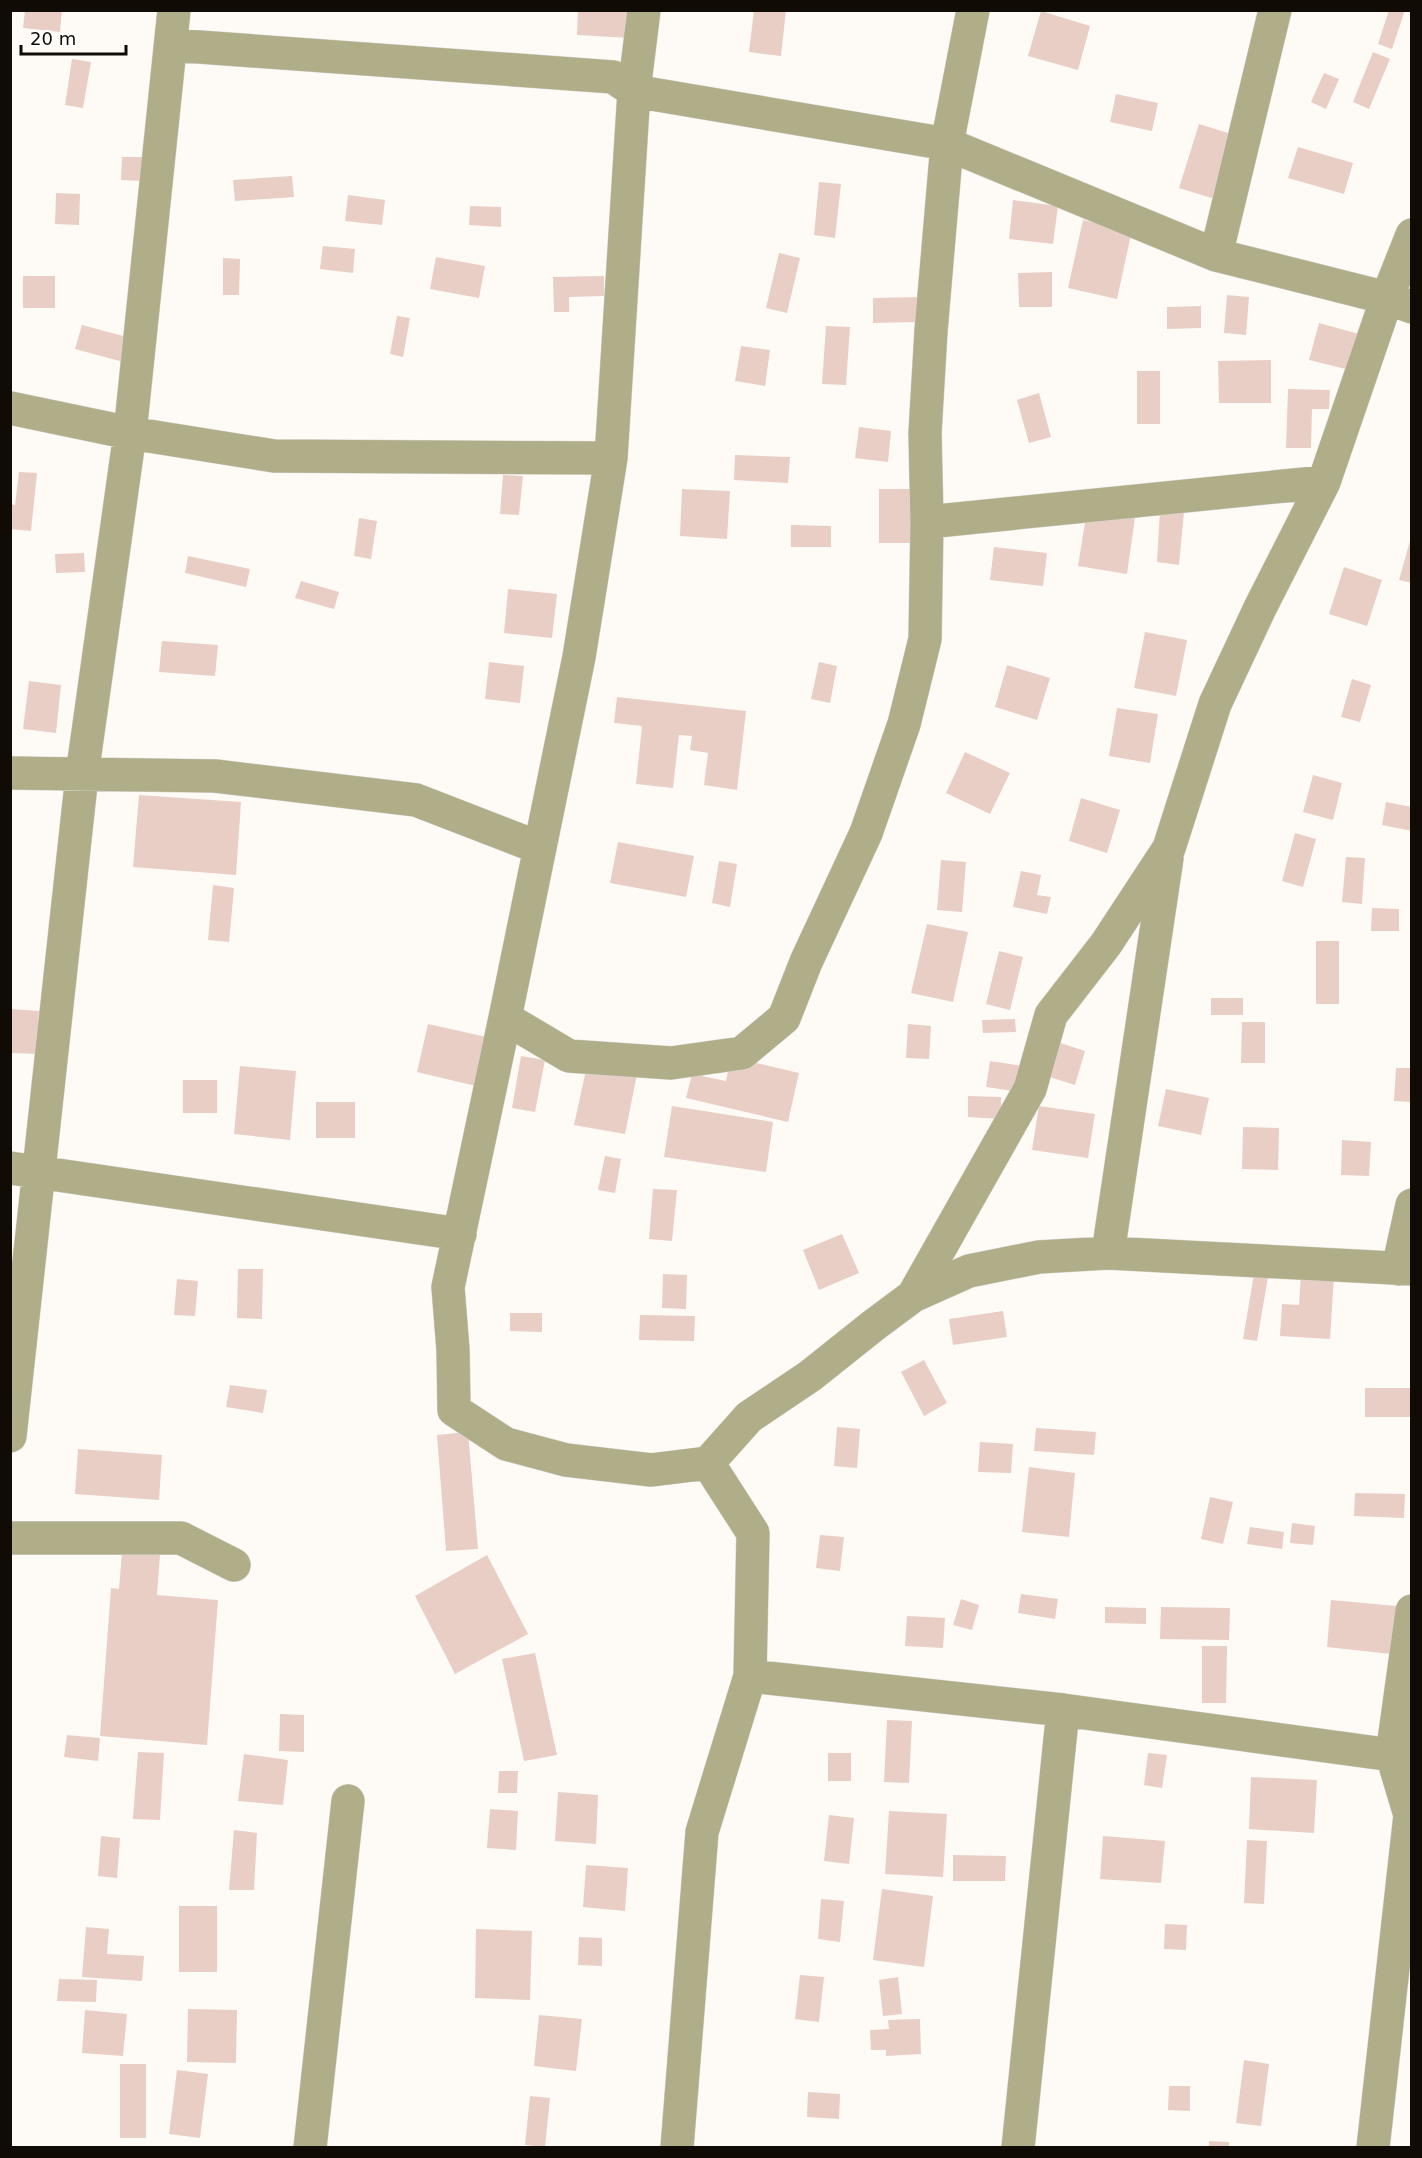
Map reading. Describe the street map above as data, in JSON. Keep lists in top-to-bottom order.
{
  "scale_bar": "20 m"
}
